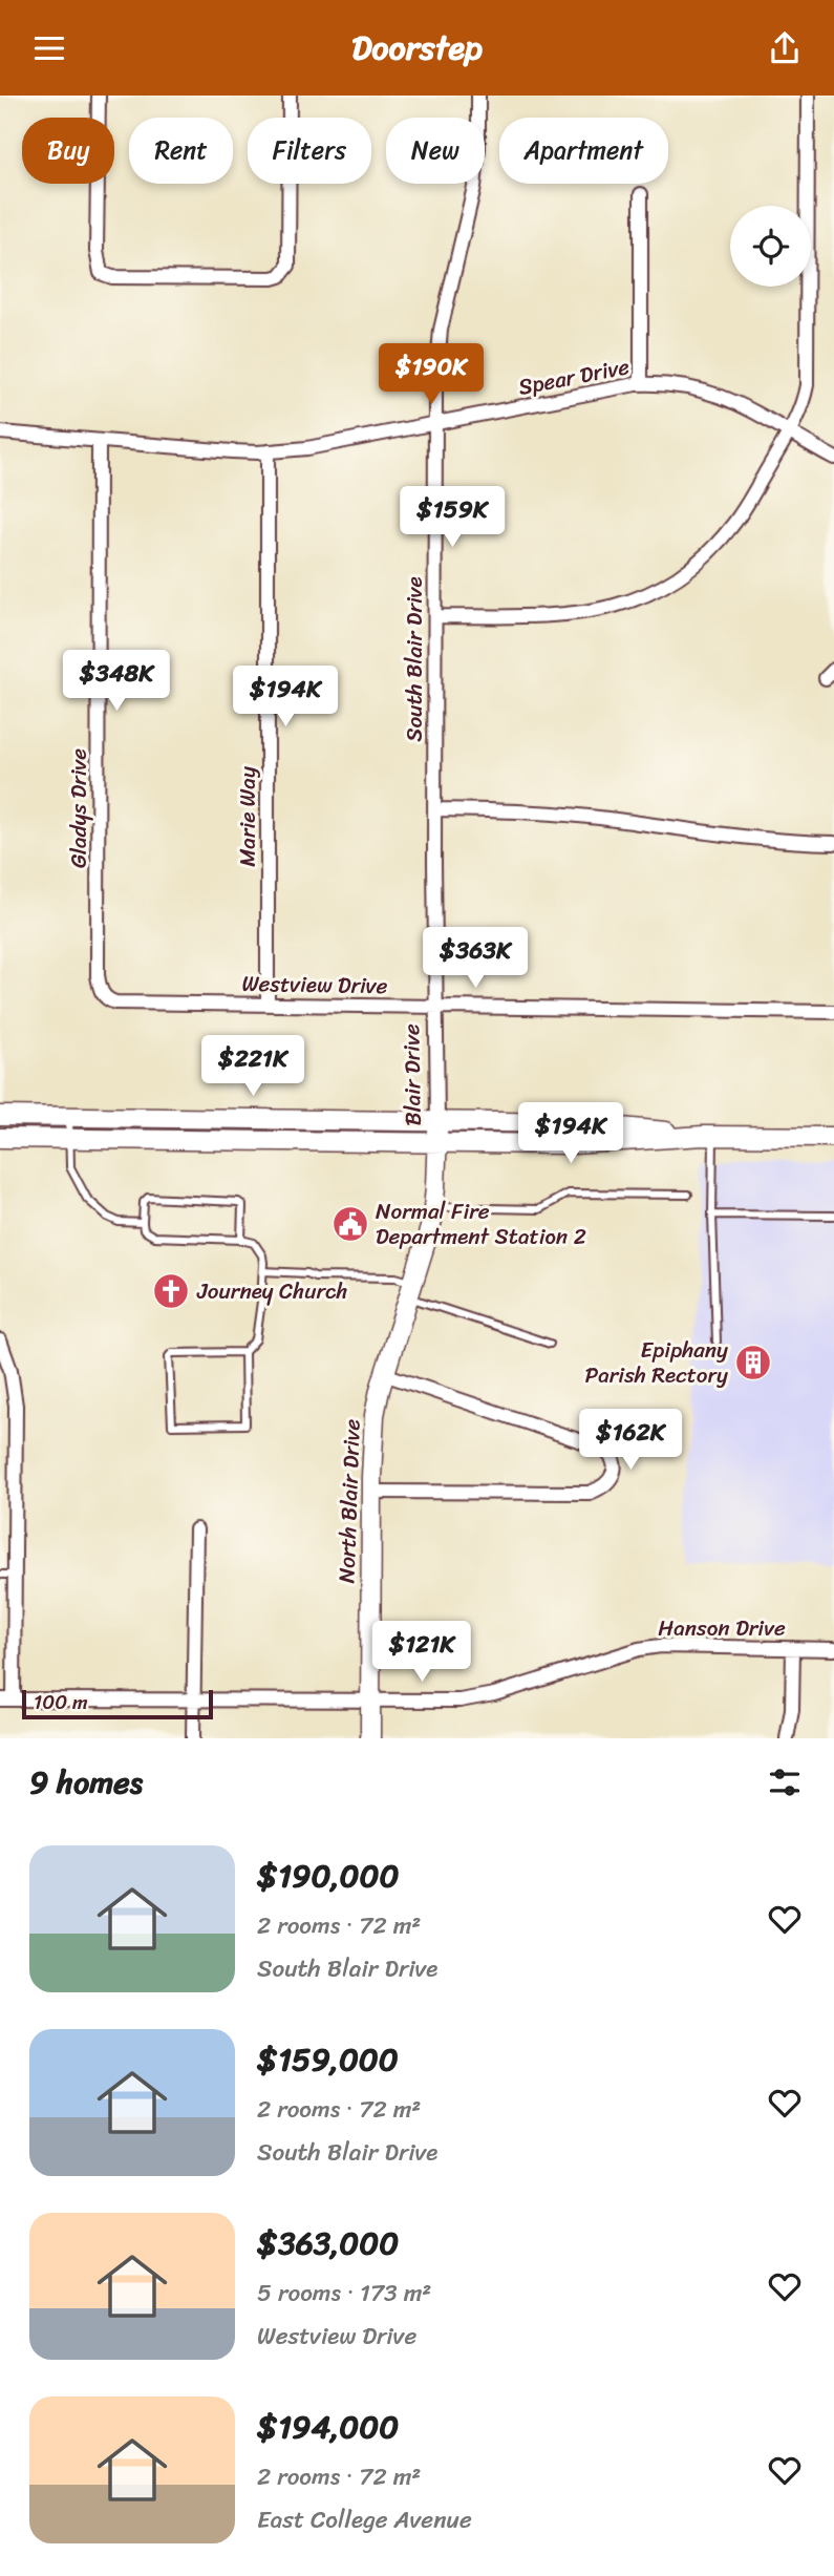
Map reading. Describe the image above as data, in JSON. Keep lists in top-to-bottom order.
{
  "streets": {
    "main road": ["Blair Drive", "North Blair Drive"],
    "street": [
      "Spear Drive",
      "South Blair Drive",
      "Gladys Drive",
      "Marie Way",
      "Westview Drive",
      "Hanson Drive"
    ]
  },
  "crossings": [
    ["Spear Drive", "South Blair Drive"],
    ["Spear Drive", "Gladys Drive"],
    ["Spear Drive", "Marie Way"],
    ["South Blair Drive", "Westview Drive"],
    ["South Blair Drive", "Blair Drive"],
    ["Gladys Drive", "Westview Drive"],
    ["Marie Way", "Westview Drive"],
    ["Westview Drive", "Blair Drive"],
    ["Blair Drive", "North Blair Drive"],
    ["North Blair Drive", "Hanson Drive"]
  ],
  "places": {
    "public building": ["Normal Fire Department Station 2"],
    "church": ["Journey Church"],
    "building": ["Epiphany Parish Rectory"]
  },
  "scale_bar": "100 m",
  "page": {
    "header": "Doorstep",
    "chip": [
      "Buy",
      "Rent",
      "Filters",
      "New",
      "Apartment"
    ],
    "price": [
      "$190K",
      "$159K",
      "$348K",
      "$194K",
      "$363K",
      "$221K",
      "$194K",
      "$162K",
      "$121K"
    ],
    "scale": "100 m",
    "heading": "9 homes",
    "list": [
      {
        "name": "$190,000",
        "note": "2 rooms · 72 m² · South Blair Drive"
      },
      {
        "name": "$159,000",
        "note": "2 rooms · 72 m² · South Blair Drive"
      },
      {
        "name": "$363,000",
        "note": "5 rooms · 173 m² · Westview Drive"
      },
      {
        "name": "$194,000",
        "note": "2 rooms · 72 m² · East College Avenue"
      }
    ]
  }
}
